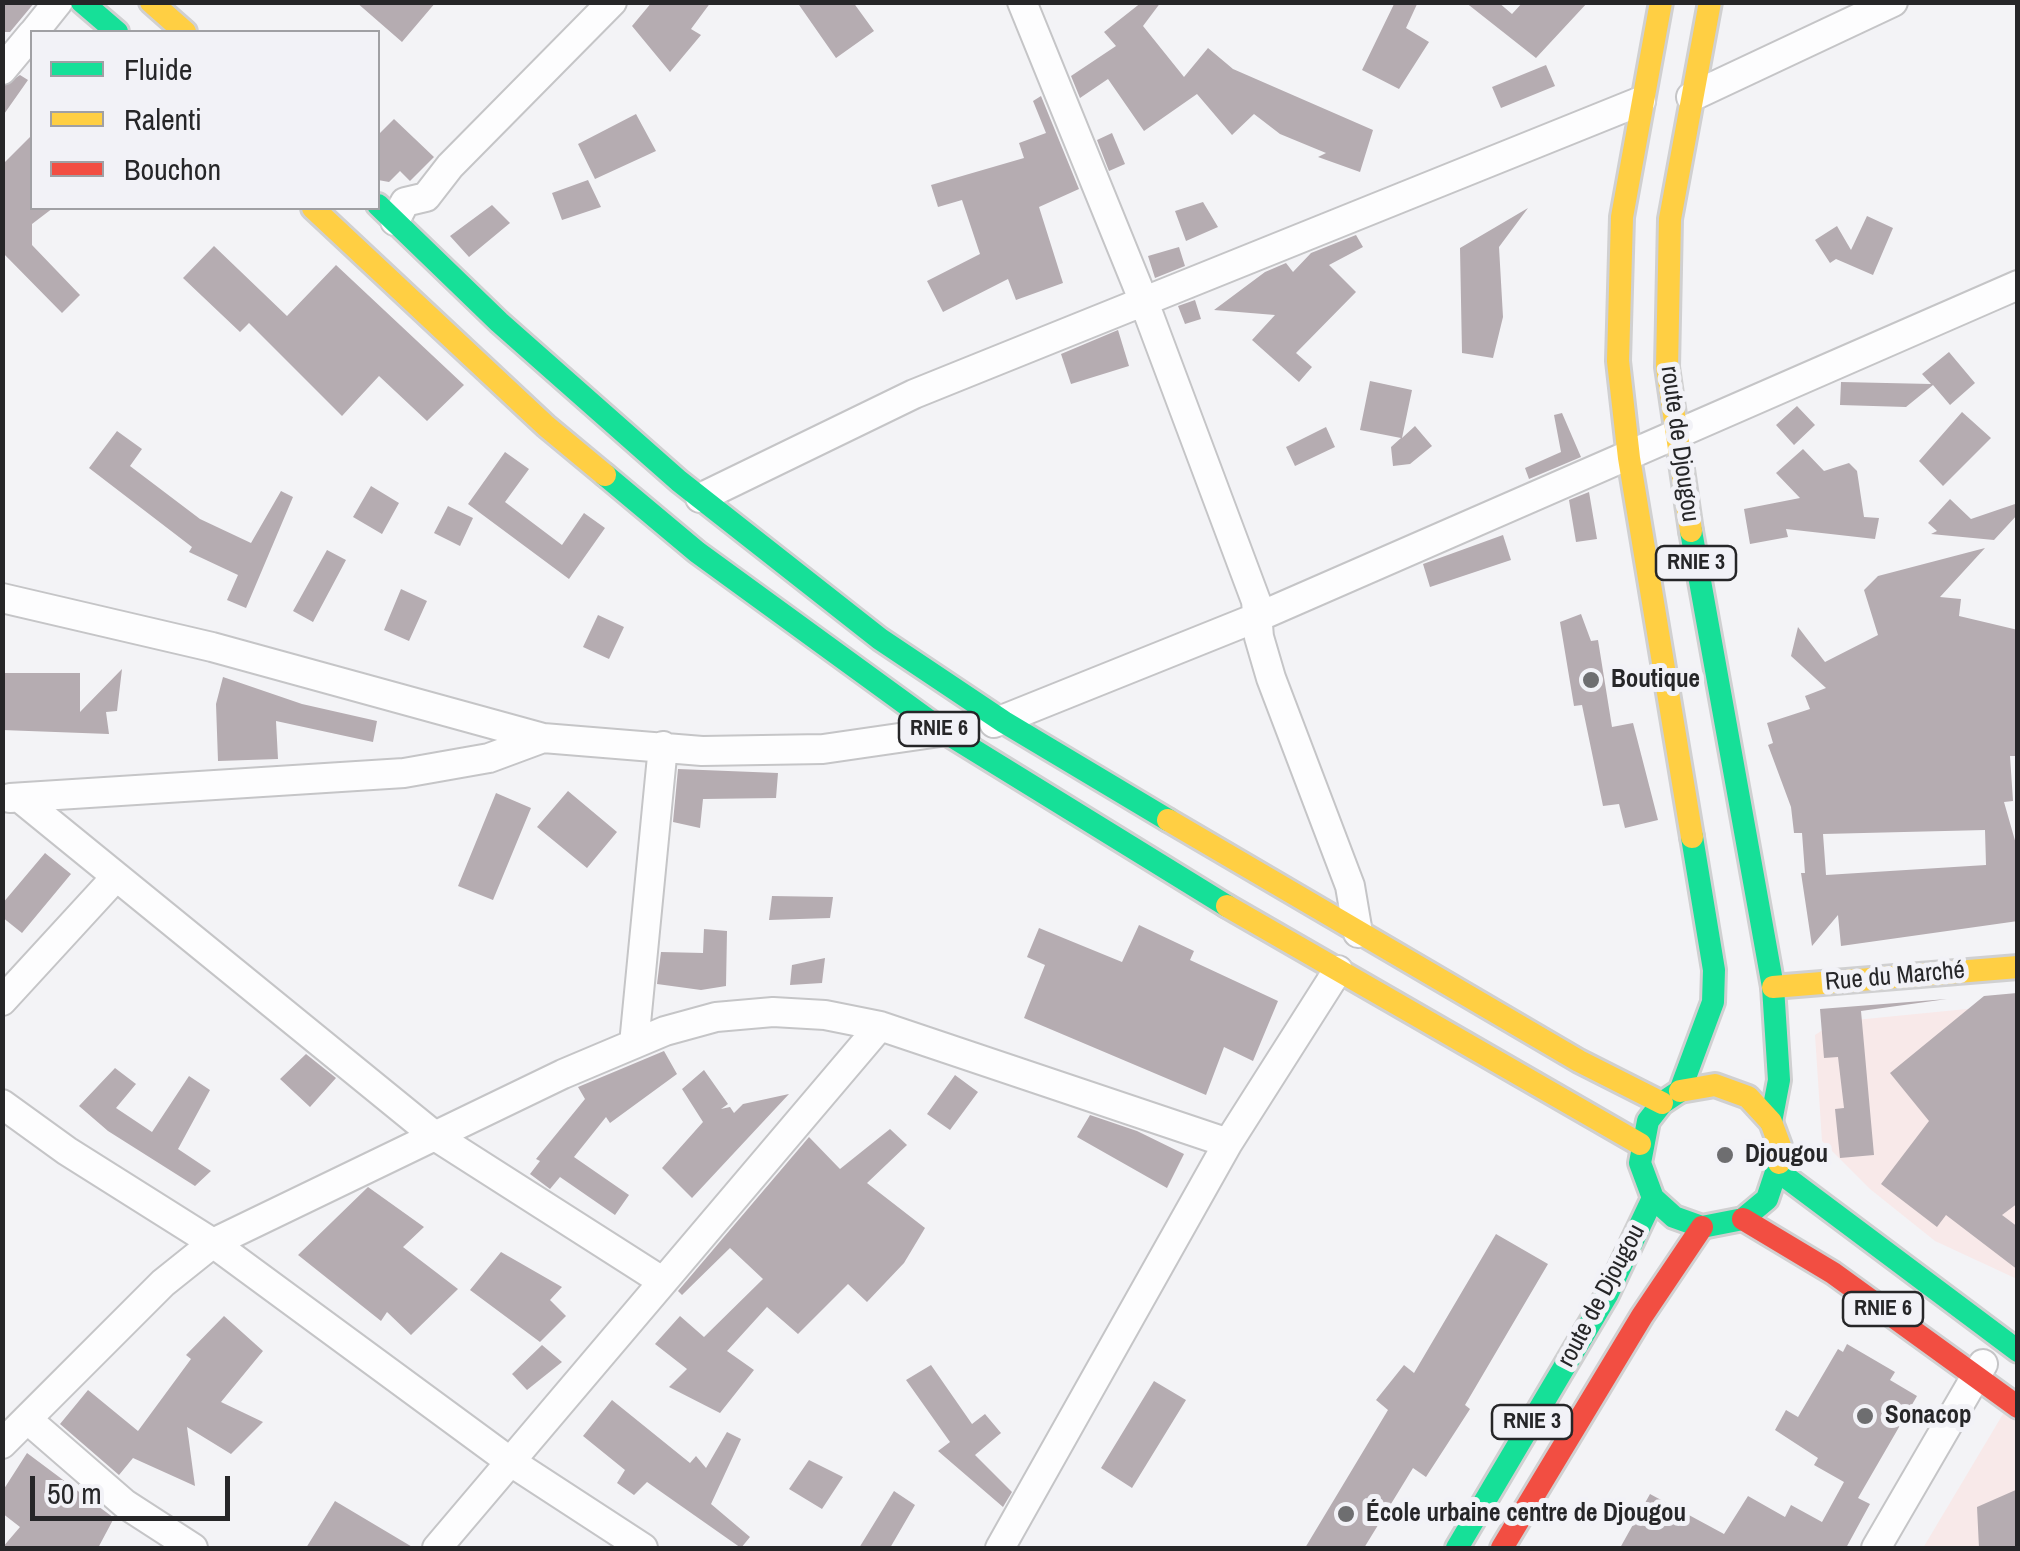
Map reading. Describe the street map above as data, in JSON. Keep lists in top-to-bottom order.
{
  "streets": {
    "main road": [
      "route de Djougou",
      "RNIE 3",
      "RNIE 6",
      "Rue du Marché"
    ]
  },
  "crossings": [
    ["route de Djougou", "RNIE 3"],
    ["route de Djougou", "RNIE 6"],
    ["route de Djougou", "Rue du Marché"],
    ["RNIE 3", "RNIE 6"]
  ],
  "places": [
    "Boutique",
    "Djougou",
    "Sonacop",
    "École urbaine centre de Djougou"
  ],
  "legend": ["Fluide", "Ralenti", "Bouchon"],
  "scale_bar": "50 m"
}
